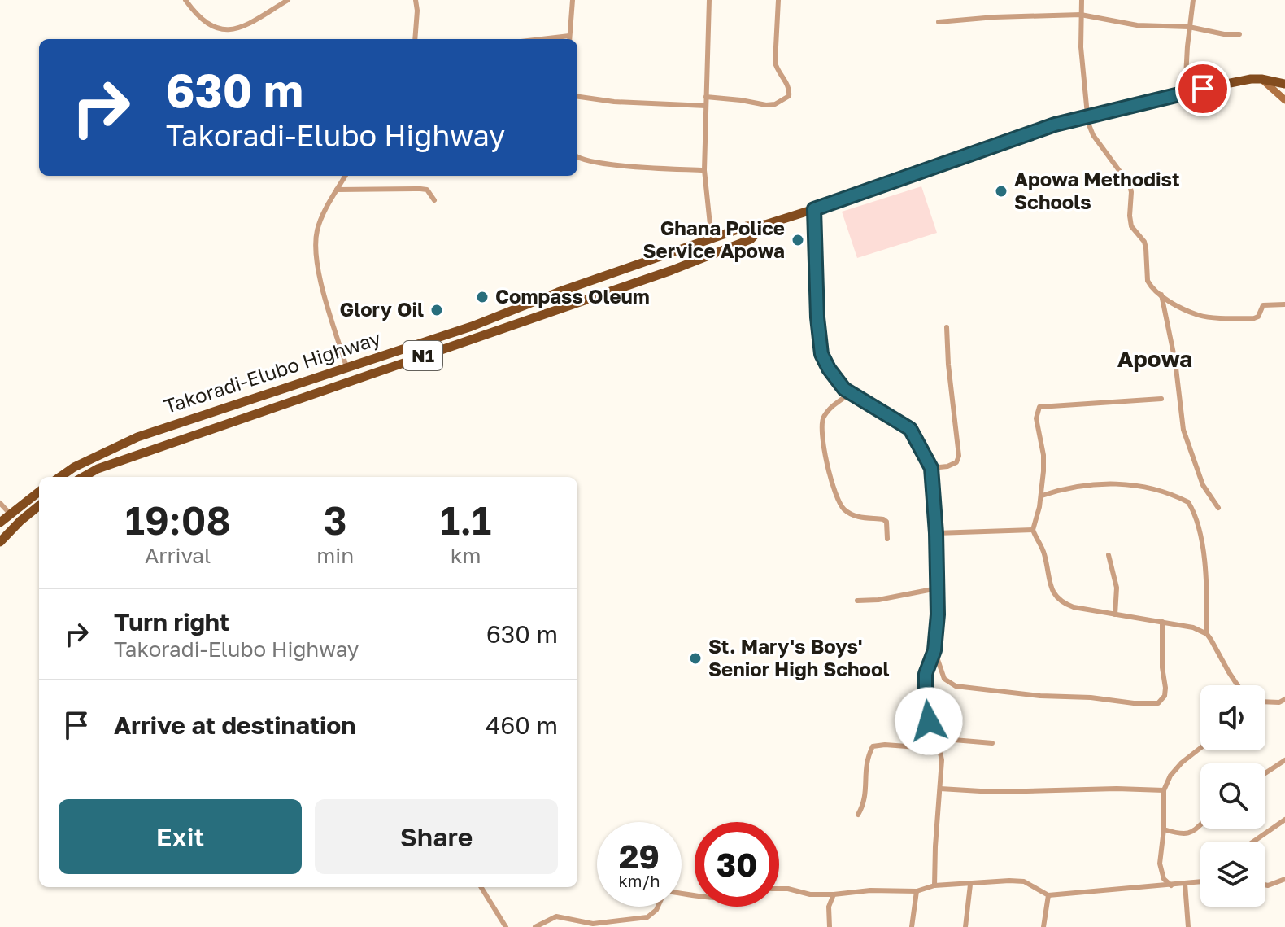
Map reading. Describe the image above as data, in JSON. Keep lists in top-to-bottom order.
{
  "streets": {
    "highway": ["N1", "Takoradi-Elubo Highway"]
  },
  "districts": ["Apowa"],
  "places": [
    "Apowa Methodist Schools",
    "Ghana Police Service Apowa",
    "Compass Oleum",
    "Glory Oil",
    "St. Mary's Boys' Senior High School"
  ],
  "page": {
    "turn": ["630 m", "Takoradi-Elubo Highway"],
    "eta": [
      "19:08",
      "Arrival",
      "3",
      "min",
      "1.1",
      "km"
    ],
    "list": [
      {
        "name": "Turn right",
        "note": "Takoradi-Elubo Highway",
        "value": "630 m"
      },
      {
        "name": "Arrive at destination",
        "value": "460 m"
      }
    ],
    "buttons": ["Exit", "Share"],
    "speed": "29 km/h",
    "limit": "30"
  }
}
